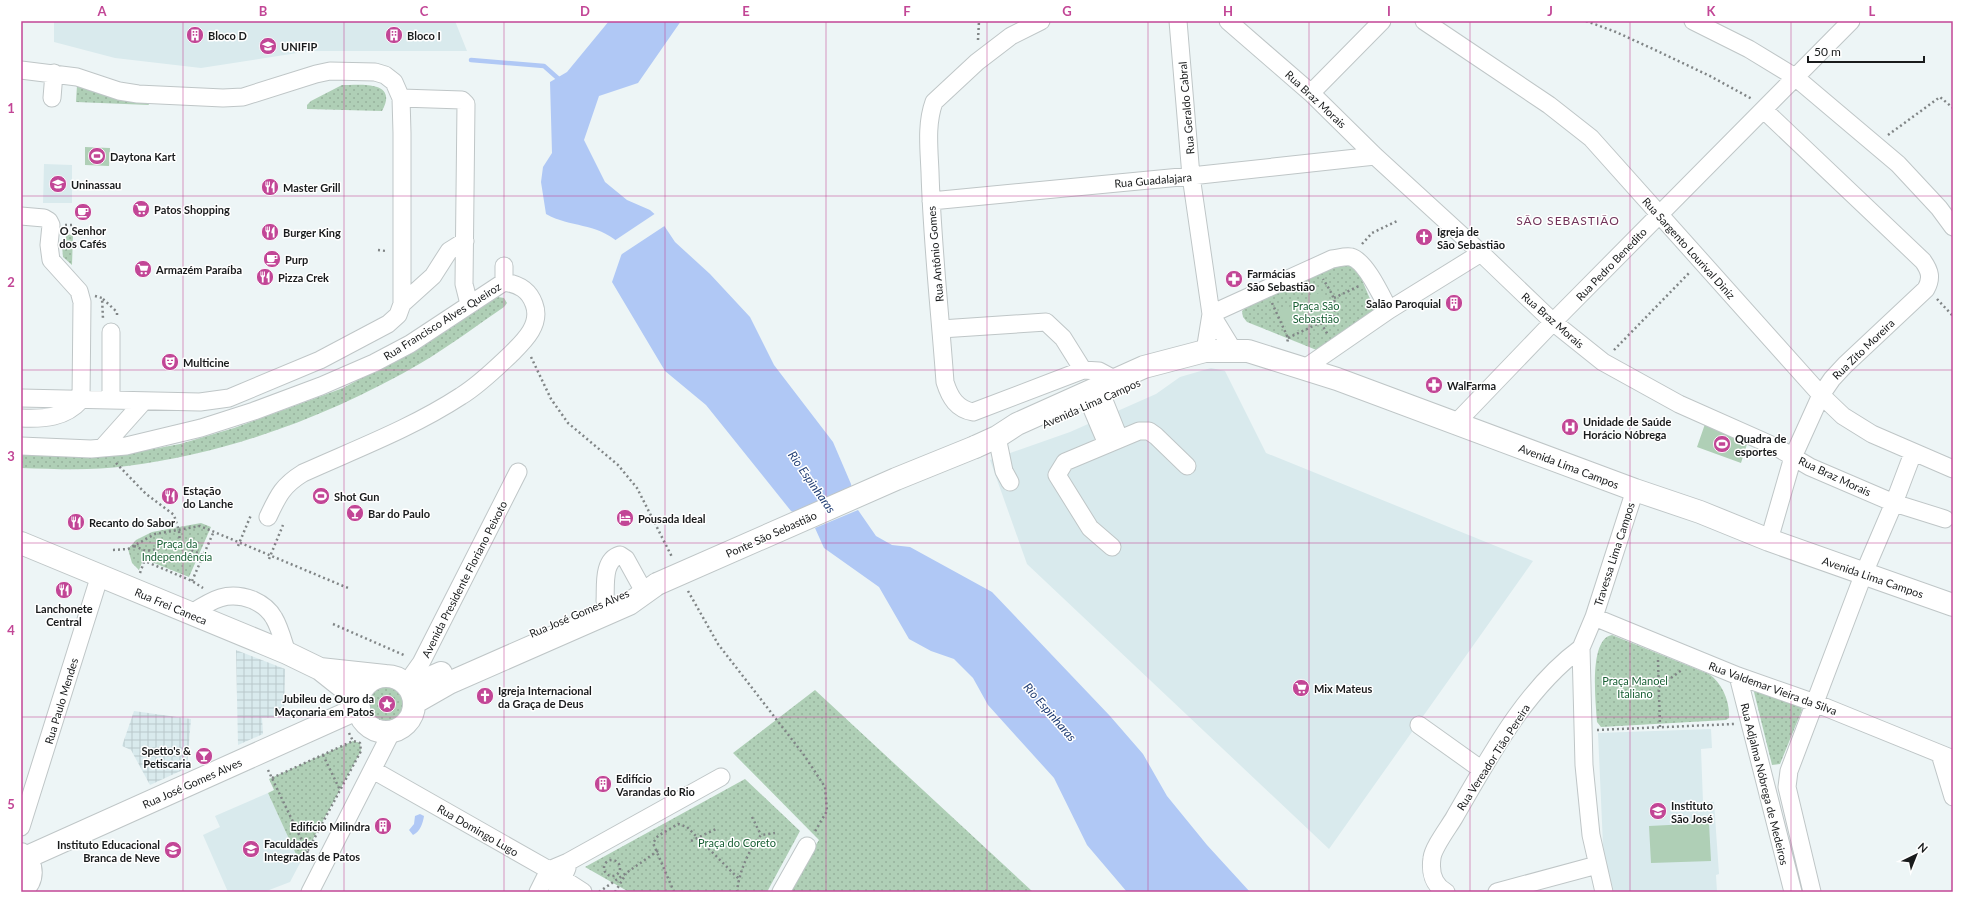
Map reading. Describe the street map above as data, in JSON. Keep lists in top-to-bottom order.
{
  "streets": {
    "main road": [
      "Avenida Lima Campos",
      "Ponte São Sebastião",
      "Rua Frei Caneca",
      "Rua José Gomes Alves"
    ],
    "street": [
      "Rua Braz Morais",
      "Rua Geraldo Cabral",
      "Rua Guadalajara",
      "Rua Sargento Lourival Diniz",
      "Rua Antônio Gomes",
      "Rua Pedro Benedito",
      "Rua Francisco Alves Queiroz",
      "Rua Zito Moreira",
      "Travessa Lima Campos",
      "Avenida Presidente Floriano Peixoto",
      "Rua Valdemar Vieira da Silva",
      "Rua Paulo Mendes",
      "Rua Vereador Tião Pereira",
      "Rua Adjalma Nóbrega de Medeiros",
      "Rua Domingo Lugo"
    ]
  },
  "crossings": [
    ["Rua Braz Morais", "Rua Guadalajara"],
    ["Rua Braz Morais", "Rua Pedro Benedito"],
    ["Rua Braz Morais", "Rua Zito Moreira"],
    ["Rua Braz Morais", "Rua Adjalma Nóbrega de Medeiros"],
    ["Rua Geraldo Cabral", "Rua Guadalajara"],
    ["Rua Geraldo Cabral", "Avenida Lima Campos"],
    ["Rua Guadalajara", "Rua Antônio Gomes"],
    ["Rua Sargento Lourival Diniz", "Rua Pedro Benedito"],
    ["Rua Sargento Lourival Diniz", "Rua Zito Moreira"],
    ["Rua Sargento Lourival Diniz", "Rua Adjalma Nóbrega de Medeiros"],
    ["Rua Pedro Benedito", "Avenida Lima Campos"],
    ["Rua Zito Moreira", "Avenida Lima Campos"],
    ["Avenida Lima Campos", "Ponte São Sebastião"],
    ["Avenida Lima Campos", "Travessa Lima Campos"],
    ["Avenida Lima Campos", "Rua Adjalma Nóbrega de Medeiros"],
    ["Ponte São Sebastião", "Rua José Gomes Alves"],
    ["Travessa Lima Campos", "Rua Valdemar Vieira da Silva"],
    ["Travessa Lima Campos", "Rua Vereador Tião Pereira"],
    ["Avenida Presidente Floriano Peixoto", "Rua Frei Caneca"],
    ["Avenida Presidente Floriano Peixoto", "Rua José Gomes Alves"],
    ["Rua Frei Caneca", "Rua José Gomes Alves"],
    ["Rua Frei Caneca", "Rua Paulo Mendes"],
    ["Rua Valdemar Vieira da Silva", "Rua Adjalma Nóbrega de Medeiros"]
  ],
  "districts": ["SÃO SEBASTIÃO"],
  "water": ["Rio Espinharas"],
  "parks": [
    "Praça São Sebastião",
    "Praça da Independência",
    "Praça Manoel Italiano",
    "Praça do Coreto"
  ],
  "places": {
    "building": [
      "Bloco D",
      "Bloco I",
      "Salão Paroquial",
      "Edifício Varandas do Rio",
      "Edifício Milindra"
    ],
    "school or university": [
      "UNIFIP",
      "Uninassau",
      "Instituto São José",
      "Faculdades Integradas de Patos",
      "Instituto Educacional Branca de Neve"
    ],
    "sports": ["Daytona Kart", "Quadra de esportes", "Shot Gun"],
    "restaurant": [
      "Master Grill",
      "Burger King",
      "Pizza Crek",
      "Estação do Lanche",
      "Recanto do Sabor",
      "Lanchonete Central"
    ],
    "supermarket": ["Patos Shopping", "Armazém Paraíba", "Mix Mateus"],
    "cafe": ["O Senhor dos Cafés", "Purp"],
    "church": ["Igreja de São Sebastião", "Igreja Internacional da Graça de Deus"],
    "pharmacy": ["Farmácias São Sebastião", "WalFarma"],
    "theatre": ["Multicine"],
    "hospital": ["Unidade de Saúde Horácio Nóbrega"],
    "bar": ["Bar do Paulo", "Spetto's & Petiscaria"],
    "hotel": ["Pousada Ideal"],
    "place": ["Jubileu de Ouro da Maçonaria em Patos"]
  },
  "scale_bar": "50 m",
  "north": "top right",
  "grid": {
    "columns": [
      "A",
      "B",
      "C",
      "D",
      "E",
      "F",
      "G",
      "H",
      "I",
      "J",
      "K",
      "L"
    ],
    "rows": [
      "1",
      "2",
      "3",
      "4",
      "5"
    ]
  }
}
